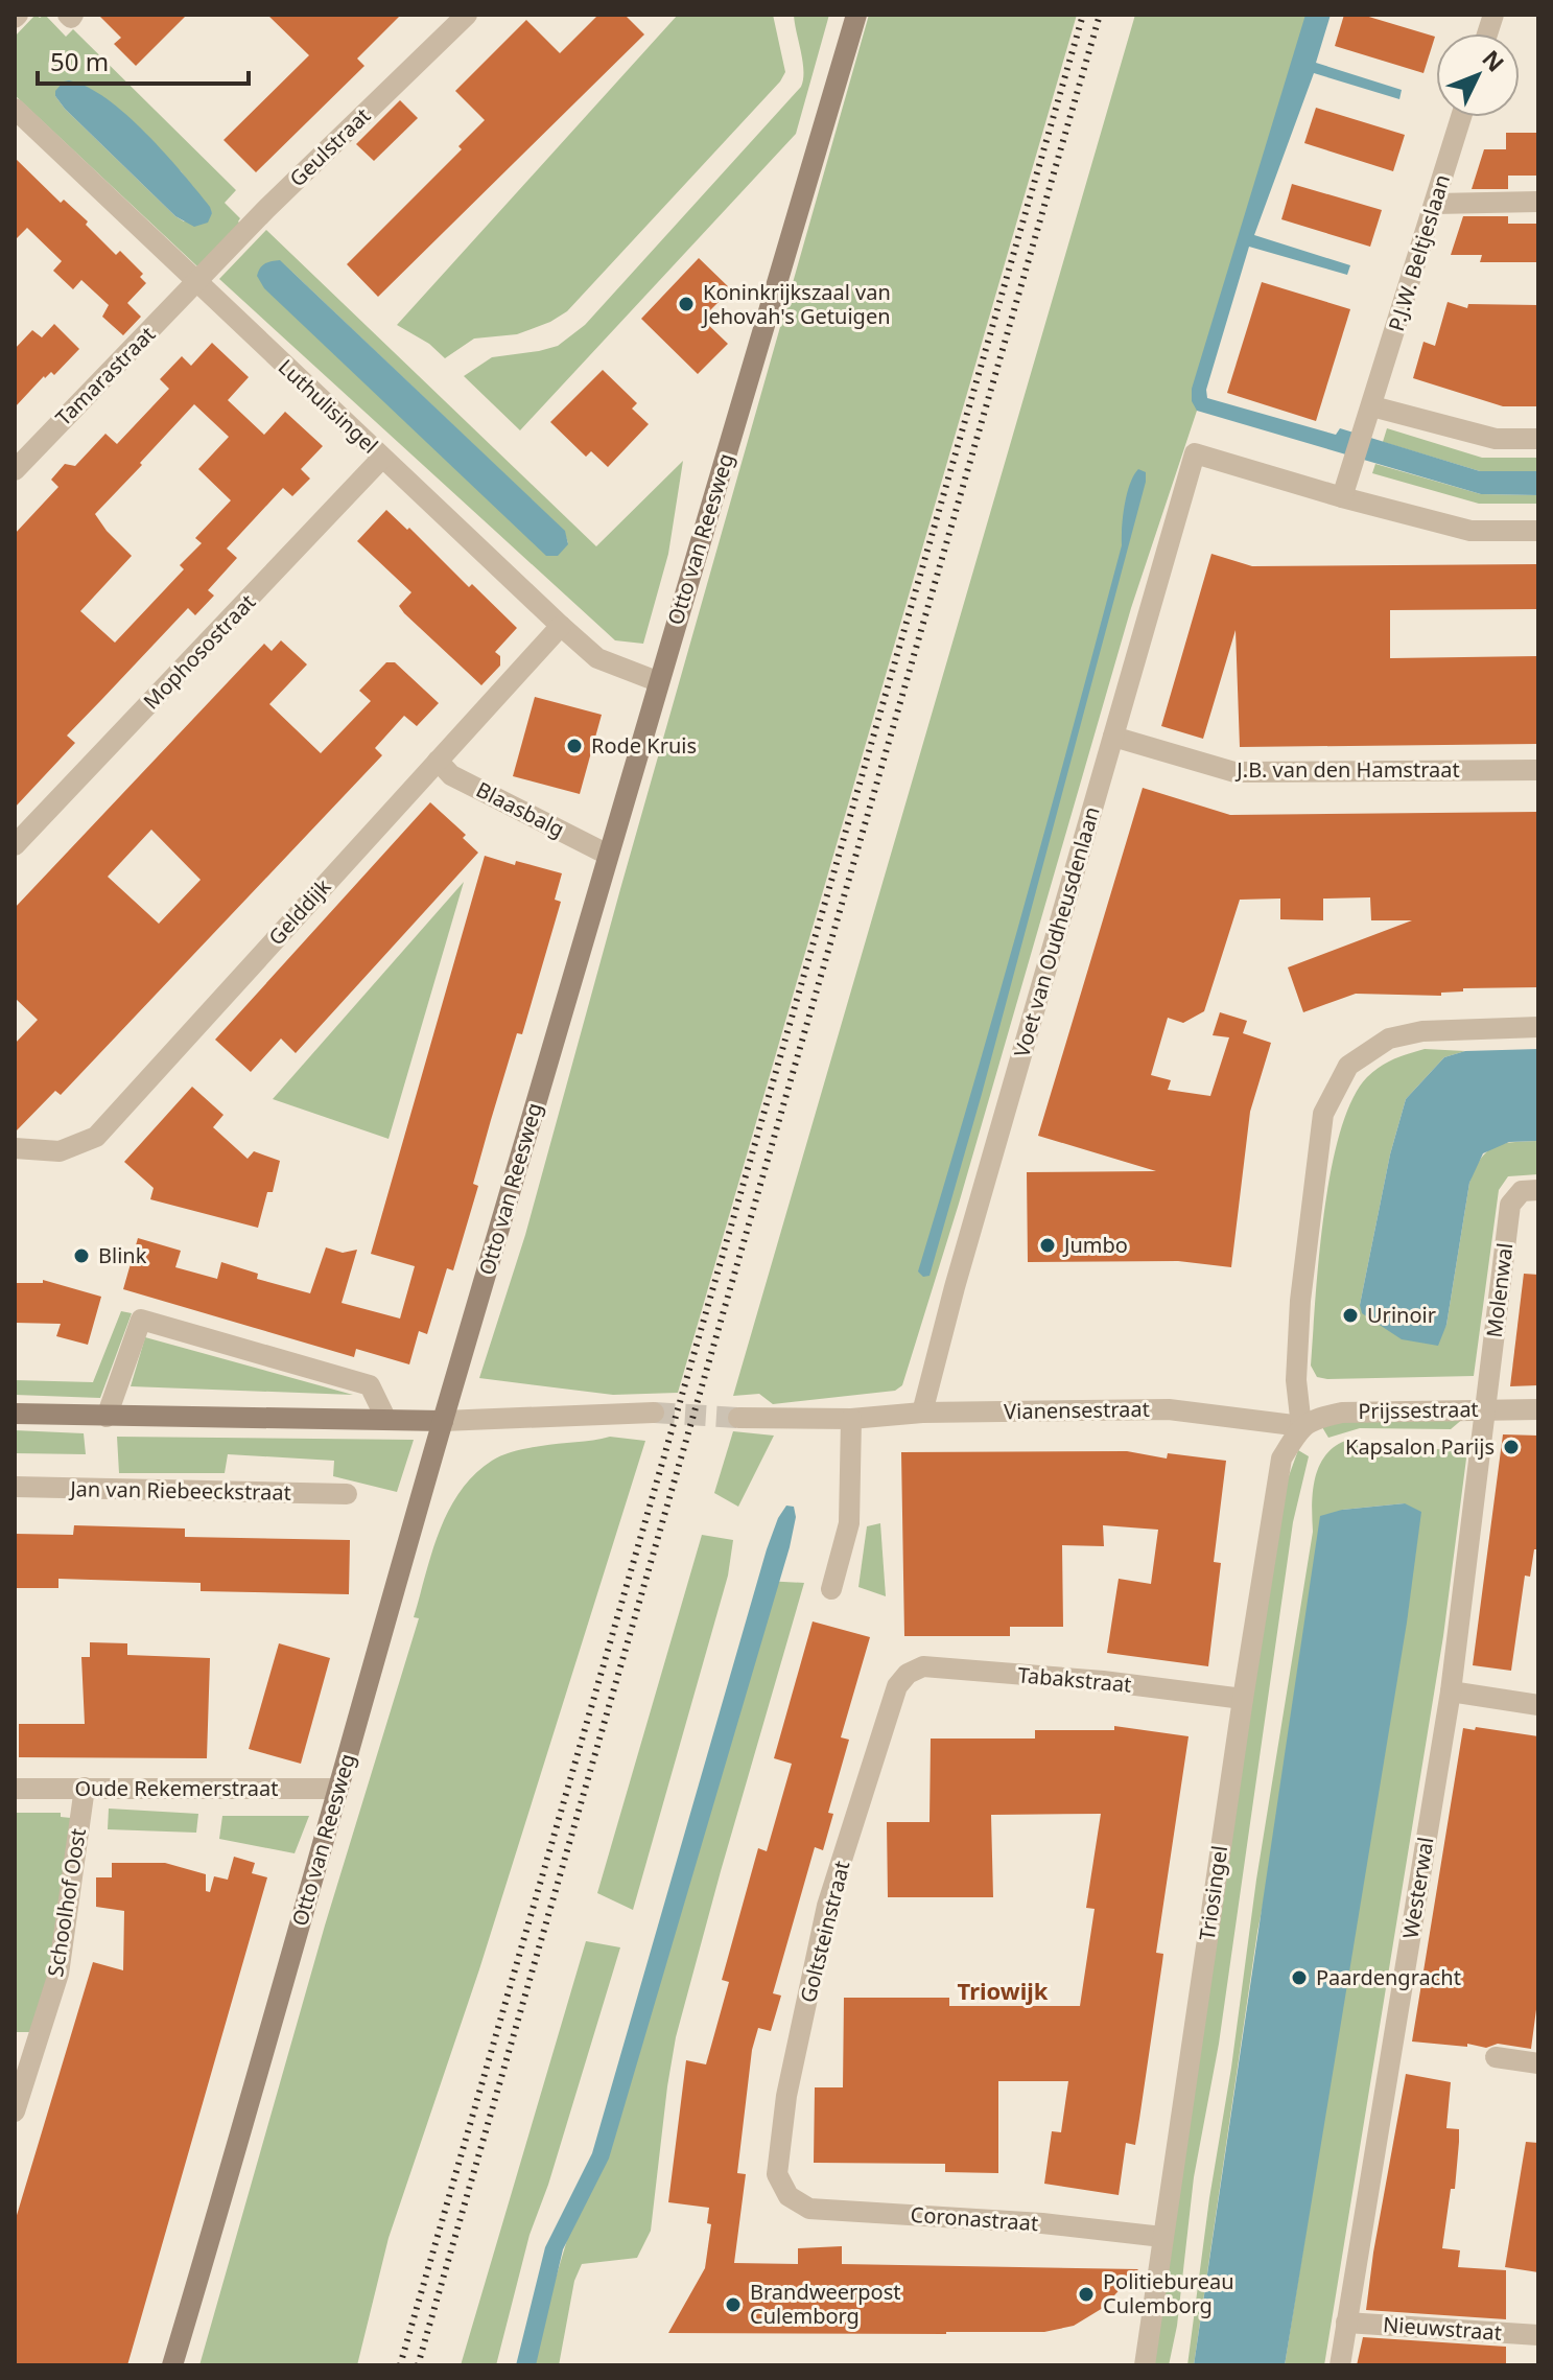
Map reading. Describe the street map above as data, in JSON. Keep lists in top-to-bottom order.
{
  "streets": {
    "street": [
      "Geulstraat",
      "P.J.W. Beltjeslaan",
      "Tamarastraat",
      "Luthulisingel",
      "Otto van Reesweg",
      "Mophosostraat",
      "J.B. van den Hamstraat",
      "Blaasbalg",
      "Gelddijk",
      "Voet van Oudheusdenlaan",
      "Molenwal",
      "Vianensestraat",
      "Prijssestraat",
      "Jan van Riebeeckstraat",
      "Tabakstraat",
      "Oude Rekemerstraat",
      "Westerwal",
      "Triosingel",
      "Schoolhof Oost",
      "Goltsteinstraat",
      "Coronastraat",
      "Nieuwstraat"
    ]
  },
  "crossings": [
    ["Geulstraat", "Tamarastraat"],
    ["Geulstraat", "Luthulisingel"],
    ["P.J.W. Beltjeslaan", "Voet van Oudheusdenlaan"],
    ["Tamarastraat", "Luthulisingel"],
    ["Luthulisingel", "Otto van Reesweg"],
    ["Luthulisingel", "Mophosostraat"],
    ["Luthulisingel", "Gelddijk"],
    ["Otto van Reesweg", "Blaasbalg"],
    ["Otto van Reesweg", "Oude Rekemerstraat"],
    ["J.B. van den Hamstraat", "Voet van Oudheusdenlaan"],
    ["Blaasbalg", "Gelddijk"],
    ["Voet van Oudheusdenlaan", "Vianensestraat"],
    ["Molenwal", "Prijssestraat"],
    ["Molenwal", "Westerwal"],
    ["Vianensestraat", "Prijssestraat"],
    ["Vianensestraat", "Triosingel"],
    ["Prijssestraat", "Westerwal"],
    ["Prijssestraat", "Triosingel"],
    ["Tabakstraat", "Triosingel"],
    ["Tabakstraat", "Goltsteinstraat"],
    ["Oude Rekemerstraat", "Schoolhof Oost"],
    ["Westerwal", "Nieuwstraat"],
    ["Triosingel", "Coronastraat"],
    ["Goltsteinstraat", "Coronastraat"]
  ],
  "districts": ["Triowijk"],
  "places": [
    "Koninkrijkszaal van Jehovah's Getuigen",
    "Rode Kruis",
    "Jumbo",
    "Blink",
    "Urinoir",
    "Kapsalon Parijs",
    "Paardengracht",
    "Politiebureau Culemborg",
    "Brandweerpost Culemborg"
  ],
  "scale_bar": "50 m",
  "north": "top right"
}
